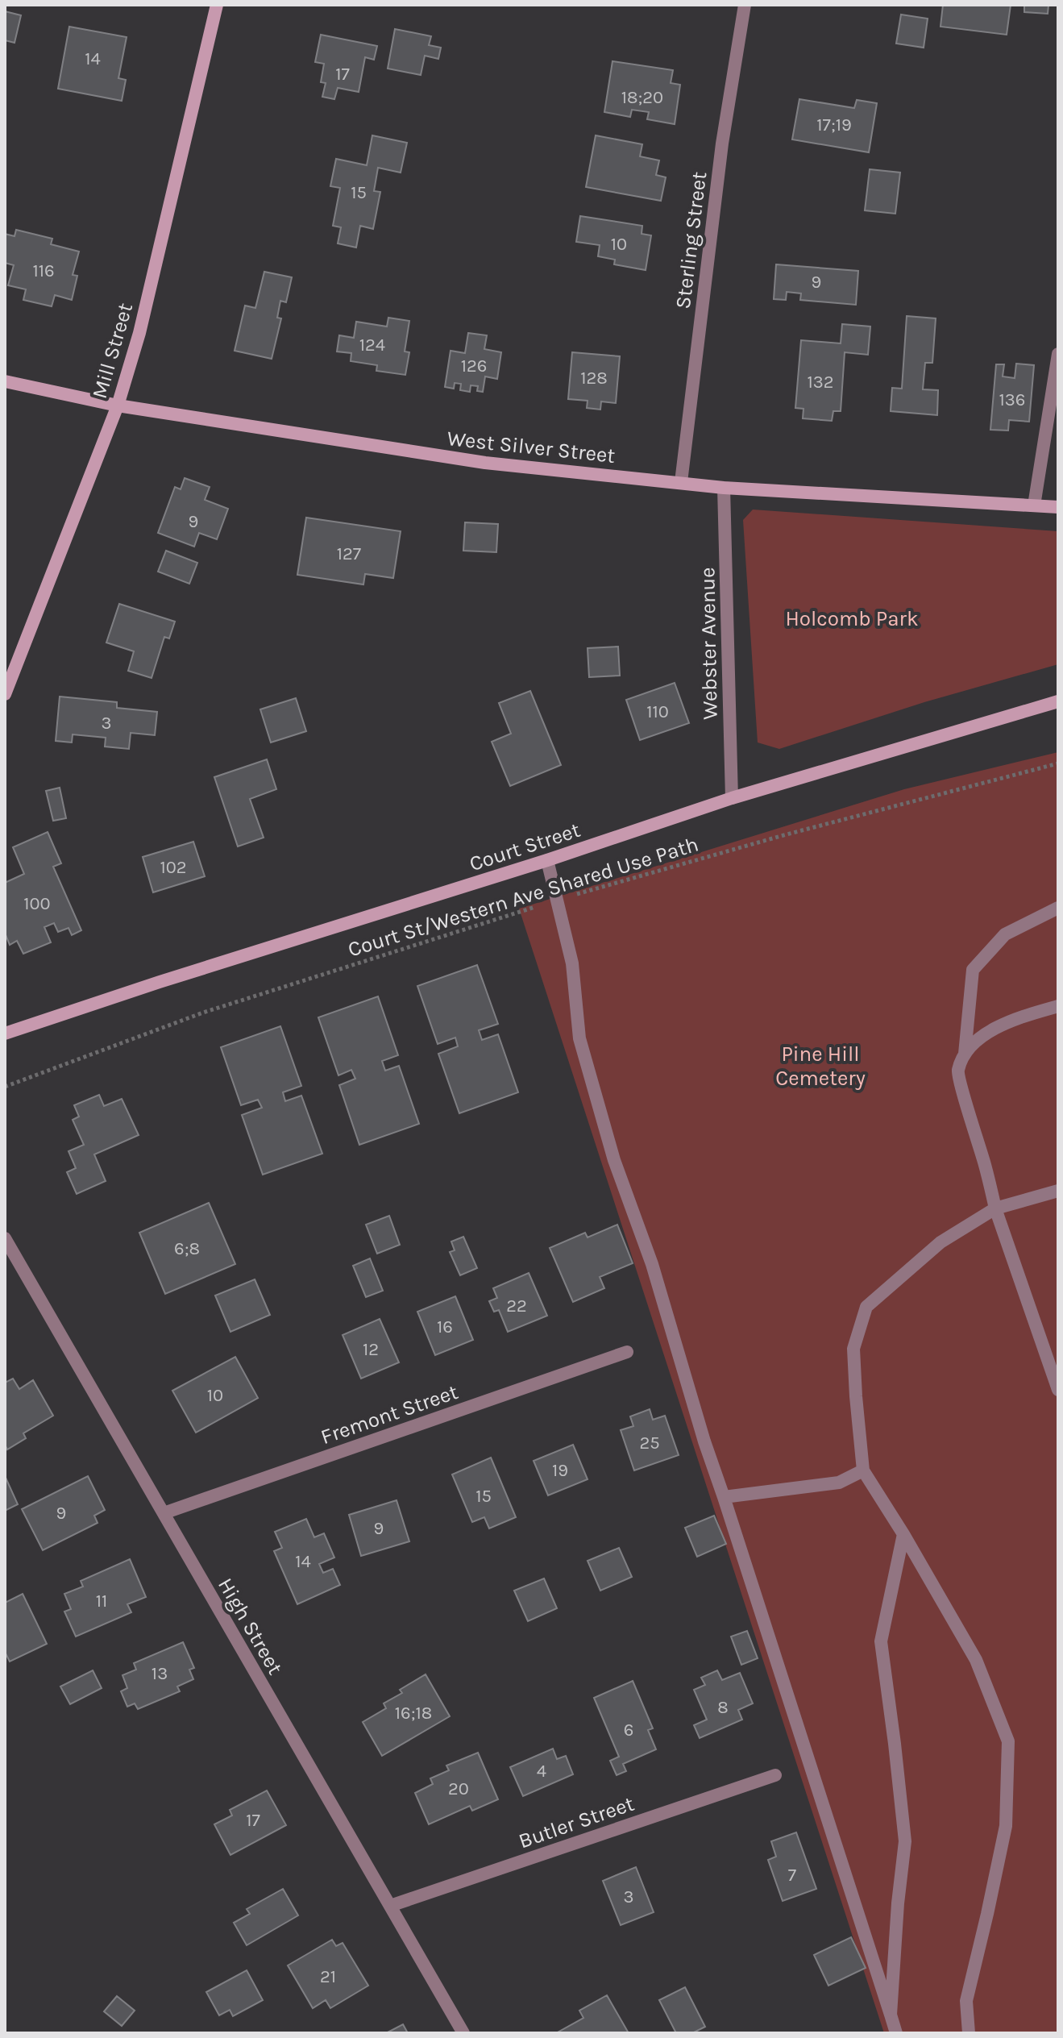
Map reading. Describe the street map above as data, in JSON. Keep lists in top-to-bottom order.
{
  "streets": {
    "main road": ["Mill Street", "West Silver Street", "Court Street"],
    "street": [
      "Sterling Street",
      "Webster Avenue",
      "Fremont Street",
      "High Street",
      "Butler Street"
    ],
    "path": ["Court St/Western Ave Shared Use Path"]
  },
  "crossings": [
    ["Sterling Street", "West Silver Street"],
    ["Mill Street", "West Silver Street"],
    ["West Silver Street", "Webster Avenue"],
    ["Webster Avenue", "Court Street"],
    ["Fremont Street", "High Street"],
    ["High Street", "Butler Street"]
  ],
  "parks": ["Holcomb Park", "Pine Hill Cemetery"],
  "house_numbers": [
    "14",
    "17",
    "18;20",
    "17;19",
    "15",
    "10",
    "116",
    "9",
    "124",
    "126",
    "128",
    "132",
    "136",
    "9",
    "127",
    "110",
    "3",
    "102",
    "100",
    "6;8",
    "22",
    "16",
    "12",
    "10",
    "25",
    "19",
    "15",
    "9",
    "9",
    "14",
    "11",
    "13",
    "8",
    "16;18",
    "6",
    "4",
    "20",
    "17",
    "7",
    "3",
    "21"
  ]
}
